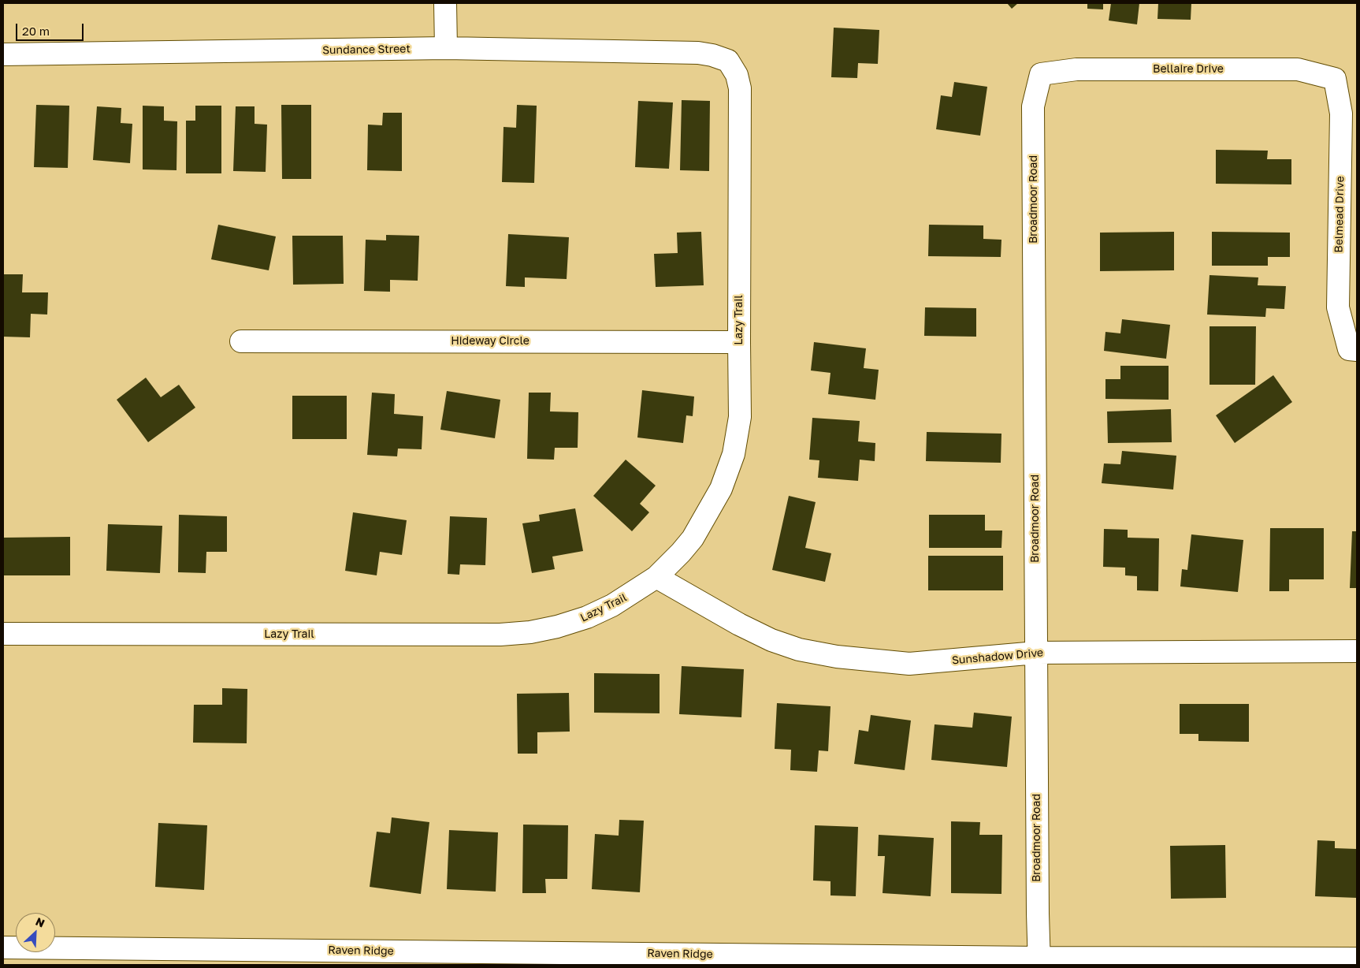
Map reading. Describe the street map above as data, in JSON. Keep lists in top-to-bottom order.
{
  "streets": {
    "street": [
      "Sundance Street",
      "Bellaire Drive",
      "Broadmoor Road",
      "Belmead Drive",
      "Lazy Trail",
      "Hideway Circle",
      "Sunshadow Drive",
      "Raven Ridge"
    ]
  },
  "crossings": [
    ["Sundance Street", "Lazy Trail"],
    ["Bellaire Drive", "Broadmoor Road"],
    ["Bellaire Drive", "Belmead Drive"],
    ["Broadmoor Road", "Sunshadow Drive"],
    ["Broadmoor Road", "Raven Ridge"],
    ["Lazy Trail", "Hideway Circle"],
    ["Lazy Trail", "Sunshadow Drive"]
  ],
  "scale_bar": "20 m",
  "north": "top right"
}
